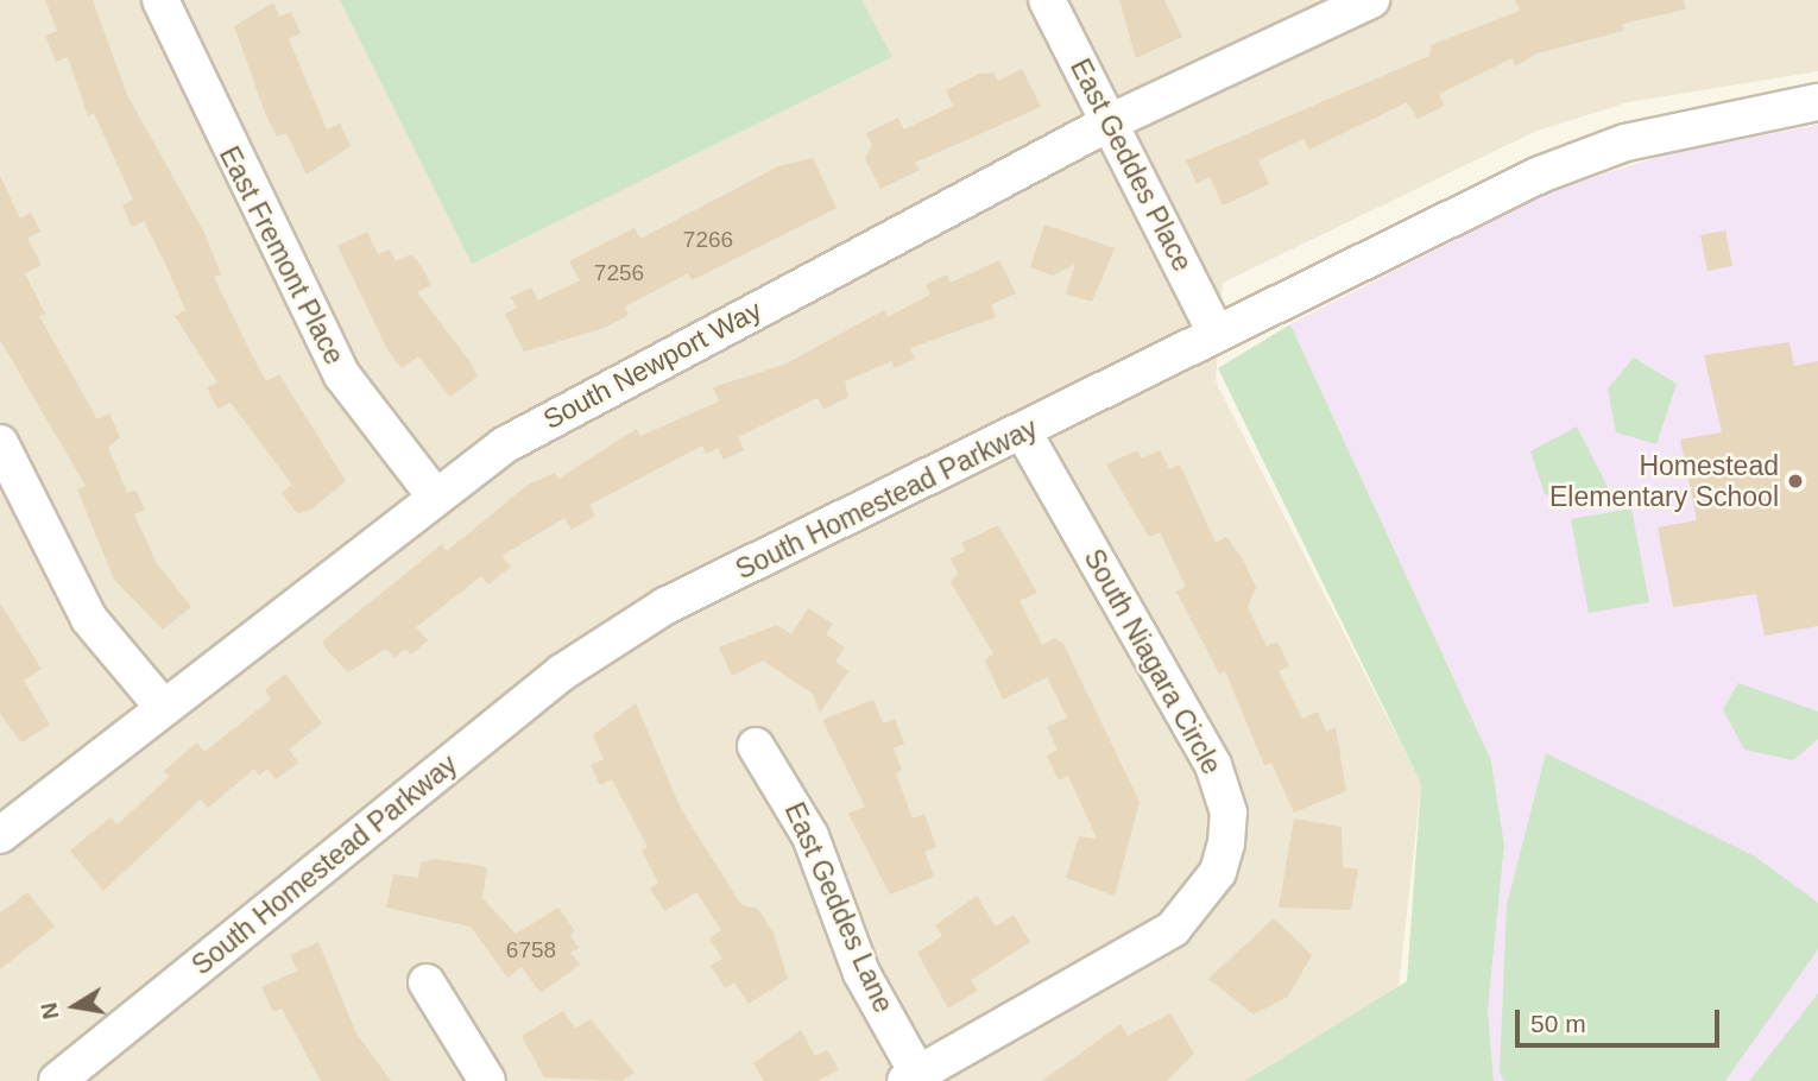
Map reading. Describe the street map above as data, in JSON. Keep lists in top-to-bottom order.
{
  "streets": {
    "street": [
      "East Geddes Place",
      "East Fremont Place",
      "South Newport Way",
      "South Homestead Parkway",
      "South Niagara Circle",
      "East Geddes Lane"
    ]
  },
  "crossings": [
    ["East Geddes Place", "South Newport Way"],
    ["East Geddes Place", "South Homestead Parkway"],
    ["East Fremont Place", "South Newport Way"],
    ["South Homestead Parkway", "South Niagara Circle"],
    ["South Niagara Circle", "East Geddes Lane"]
  ],
  "places": ["Homestead Elementary School"],
  "house_numbers": ["7266", "7256", "6758"],
  "scale_bar": "50 m",
  "north": "left"
}
